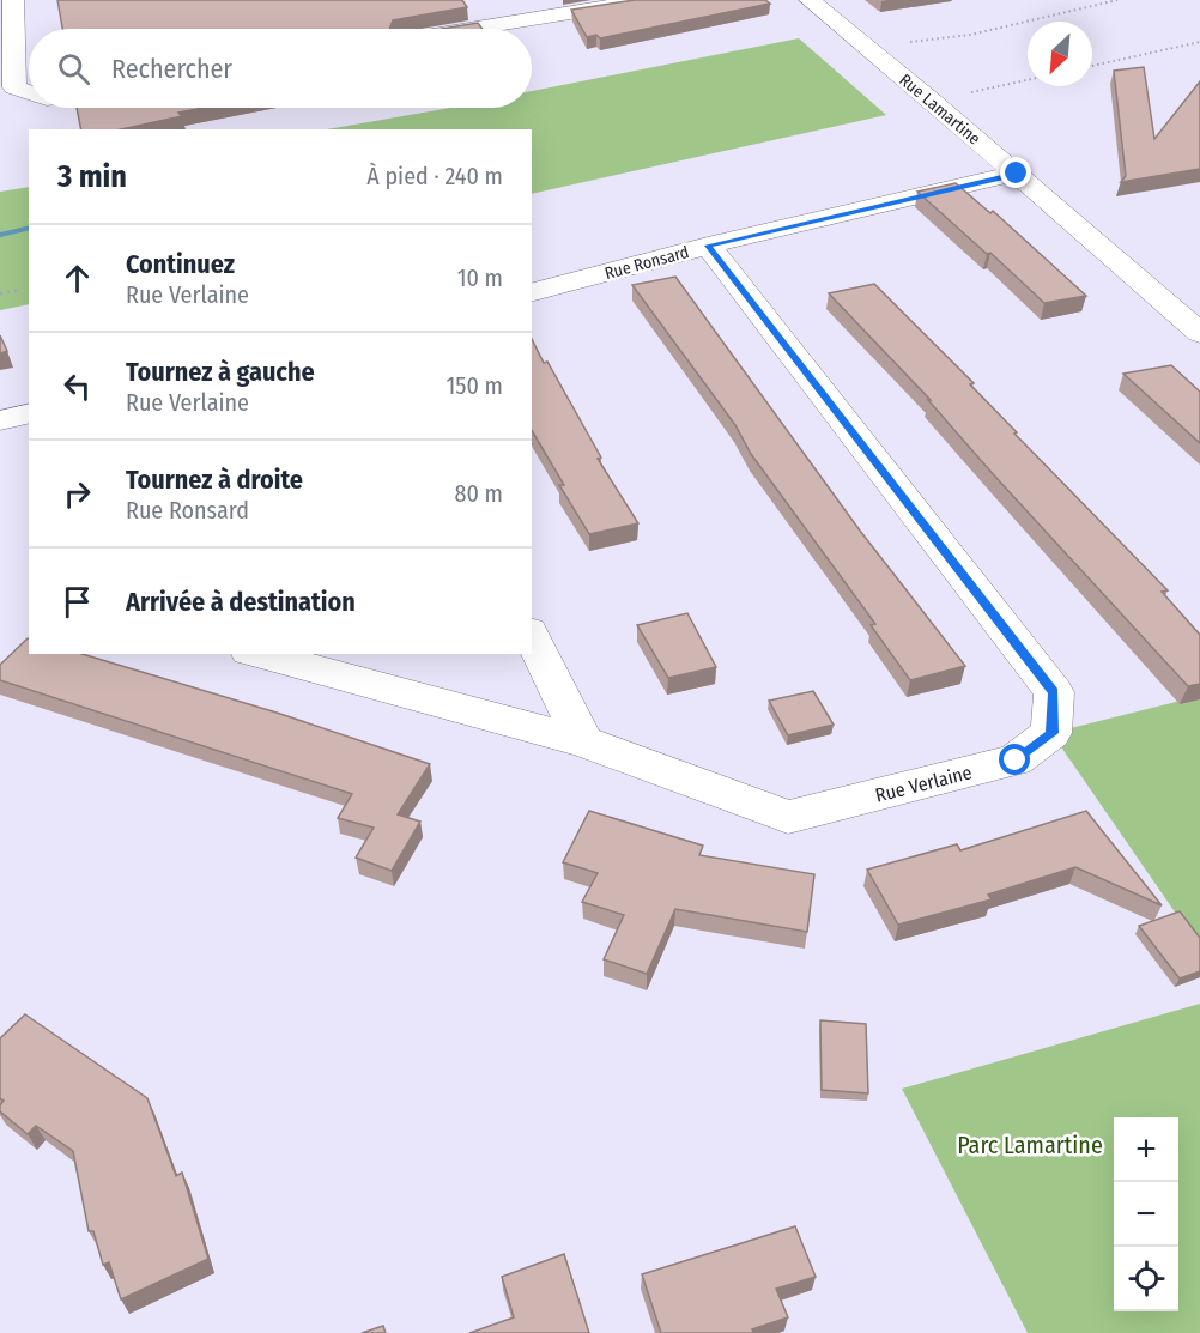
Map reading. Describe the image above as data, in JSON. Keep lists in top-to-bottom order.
{
  "streets": {
    "street": ["Rue Lamartine", "Rue Ronsard", "Rue Verlaine"]
  },
  "crossings": [
    ["Rue Lamartine", "Rue Ronsard"],
    ["Rue Ronsard", "Rue Verlaine"]
  ],
  "parks": ["Parc Lamartine"],
  "north": "bottom left",
  "page": {
    "search": "Rechercher",
    "heading": ["3 min", "À pied · 240 m"],
    "list": [
      ["Continuez", "Rue Verlaine", "10 m"],
      ["Tournez à gauche", "Rue Verlaine", "150 m"],
      ["Tournez à droite", "Rue Ronsard", "80 m"],
      "Arrivée à destination"
    ],
    "map_buttons": ["+", "−"]
  }
}
